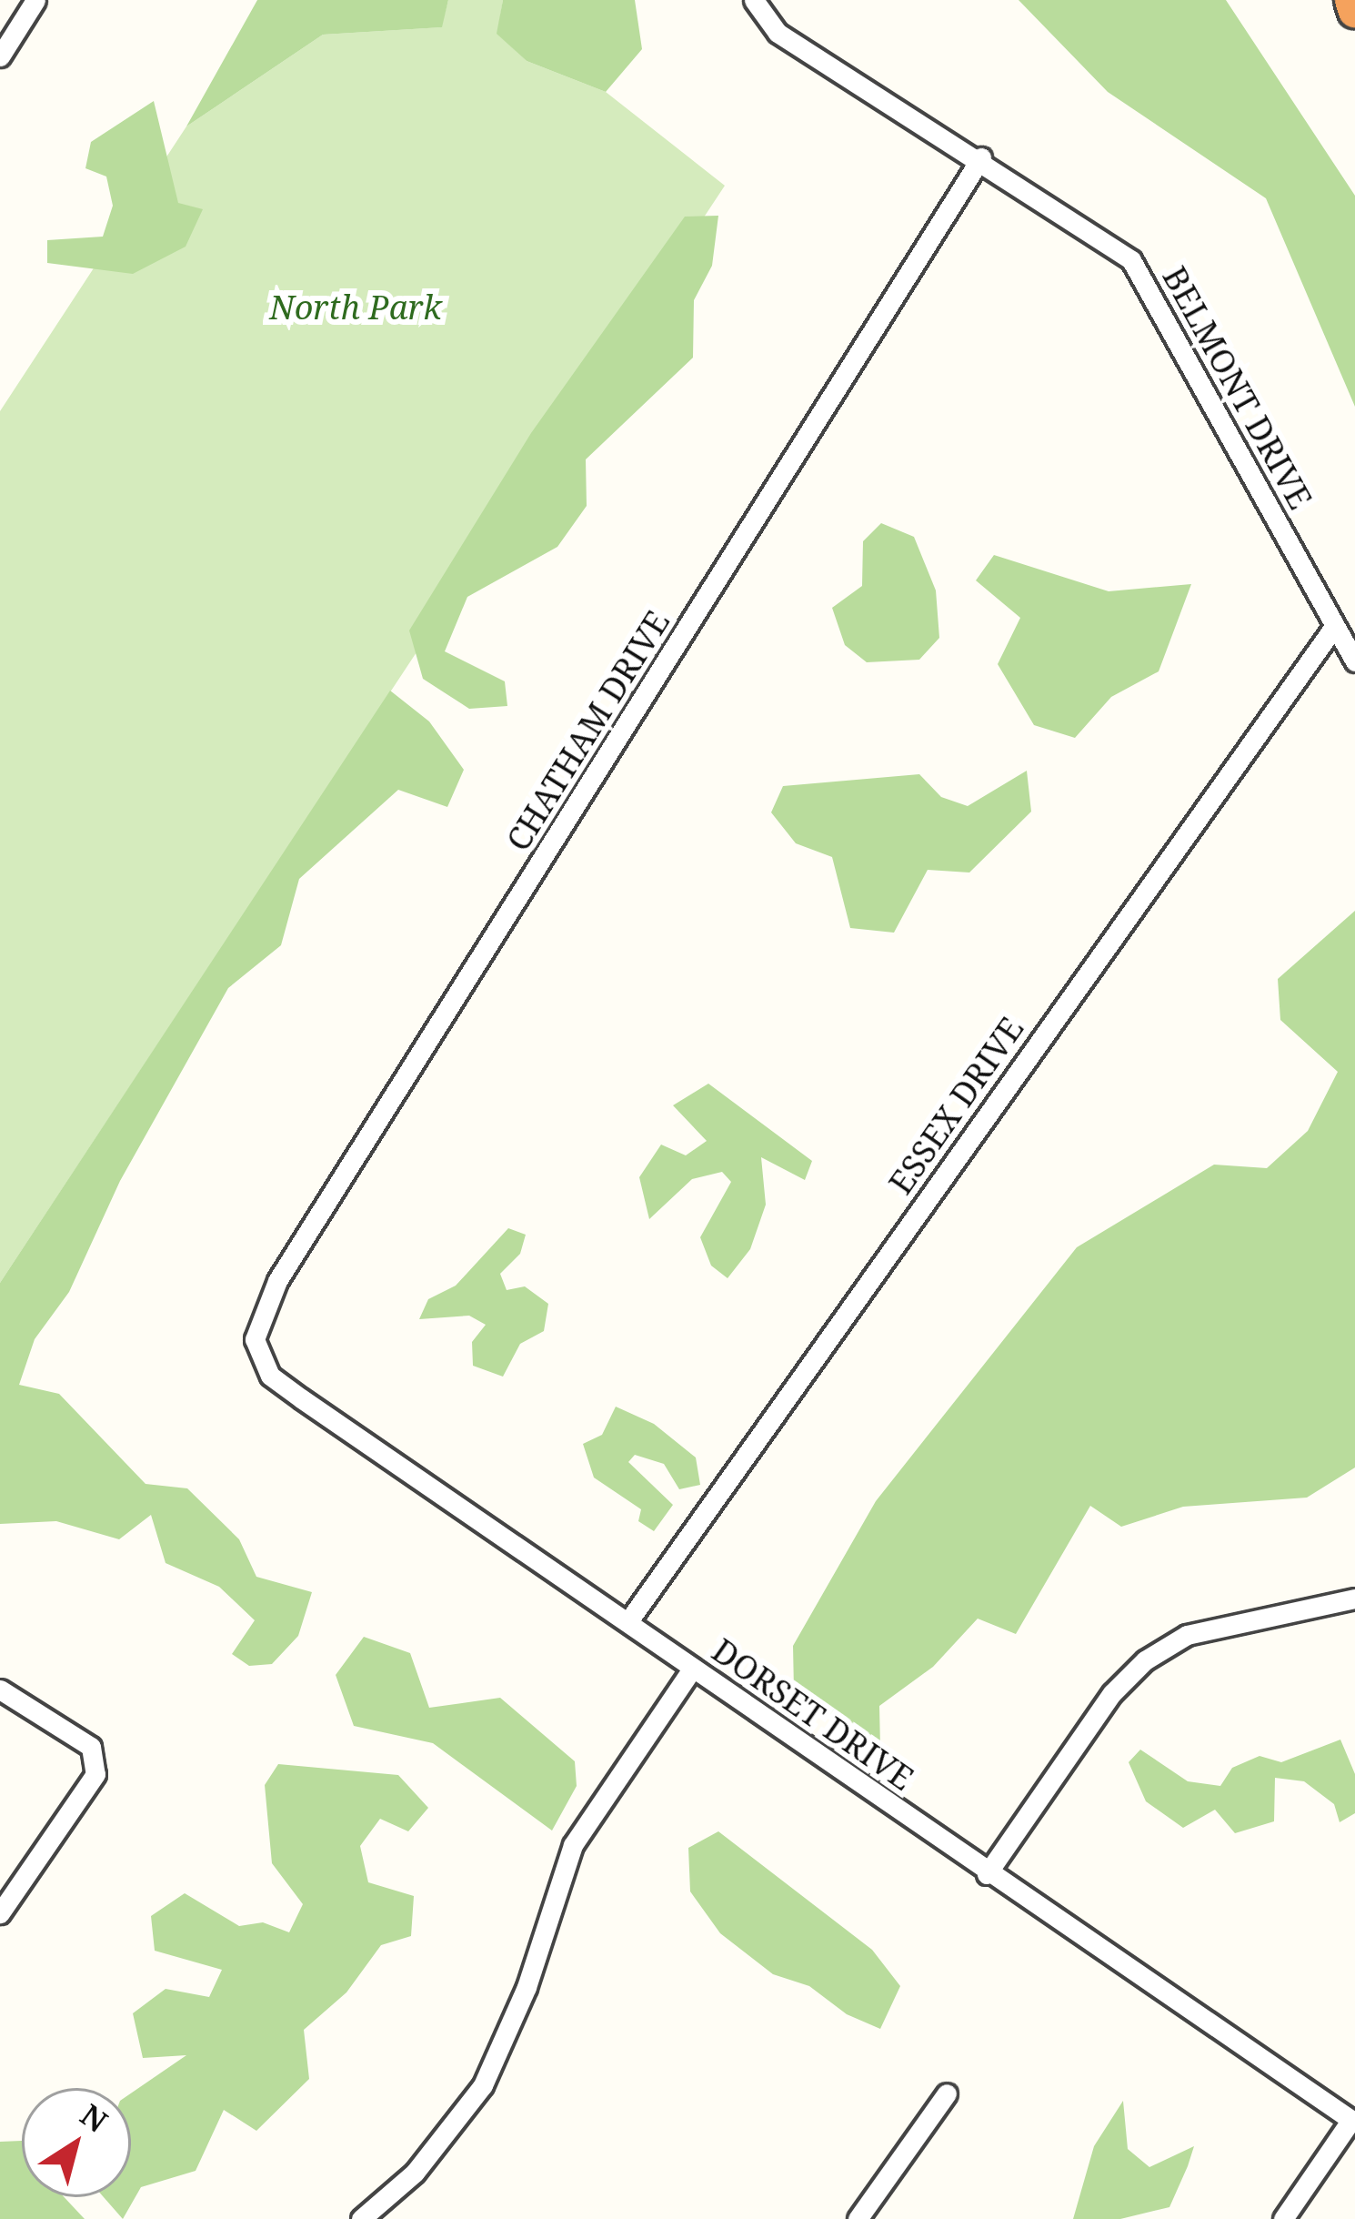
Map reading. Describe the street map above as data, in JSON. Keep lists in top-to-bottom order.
{
  "streets": {
    "street": [
      "BELMONT DRIVE",
      "CHATHAM DRIVE",
      "ESSEX DRIVE",
      "DORSET DRIVE"
    ]
  },
  "crossings": [
    ["BELMONT DRIVE", "CHATHAM DRIVE"],
    ["BELMONT DRIVE", "ESSEX DRIVE"],
    ["CHATHAM DRIVE", "DORSET DRIVE"],
    ["ESSEX DRIVE", "DORSET DRIVE"]
  ],
  "parks": ["North Park"],
  "north": "top right"
}
